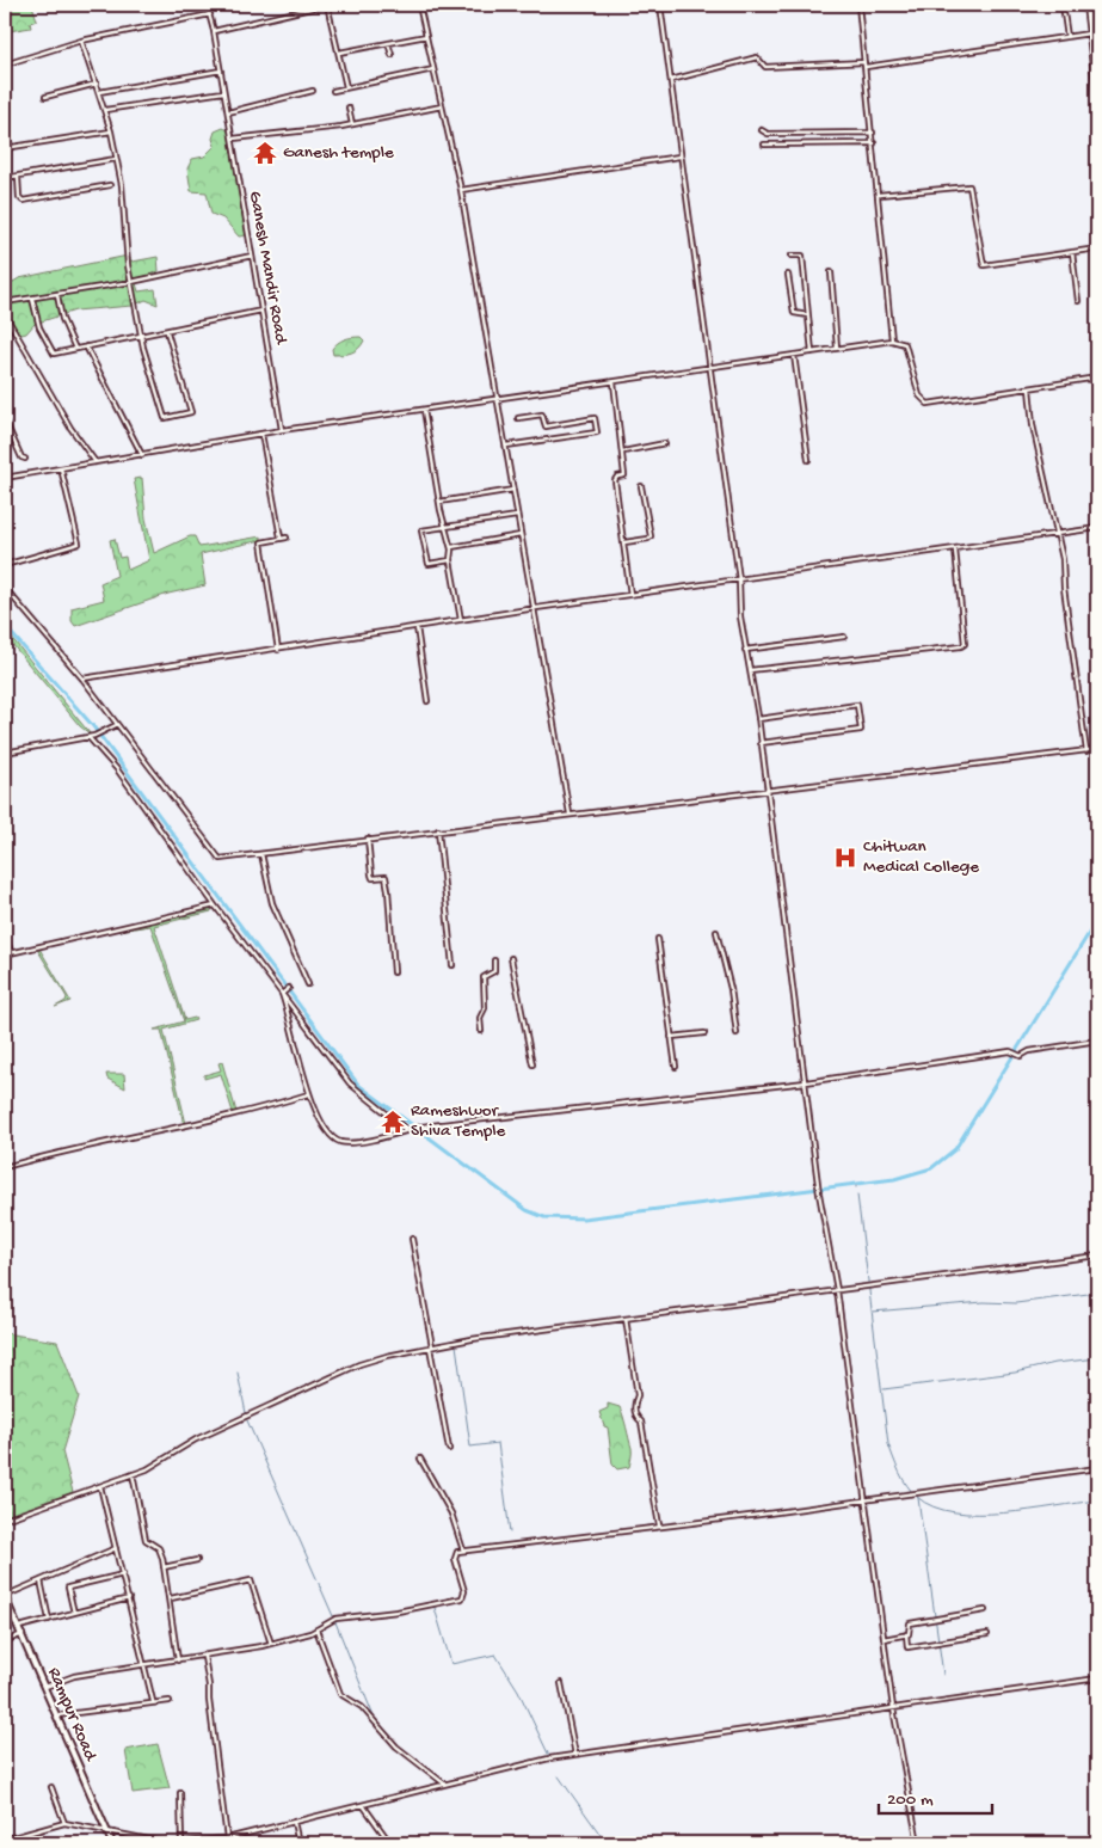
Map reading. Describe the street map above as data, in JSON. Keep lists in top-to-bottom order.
{
  "streets": {
    "main road": ["Rampur Road"],
    "street": ["Ganesh Mandir Road"]
  },
  "places": {
    "temple": ["Ganesh temple", "Rameshwor Shiva Temple"],
    "hospital": ["Chitwan Medical College"]
  },
  "scale_bar": "200 m"
}
